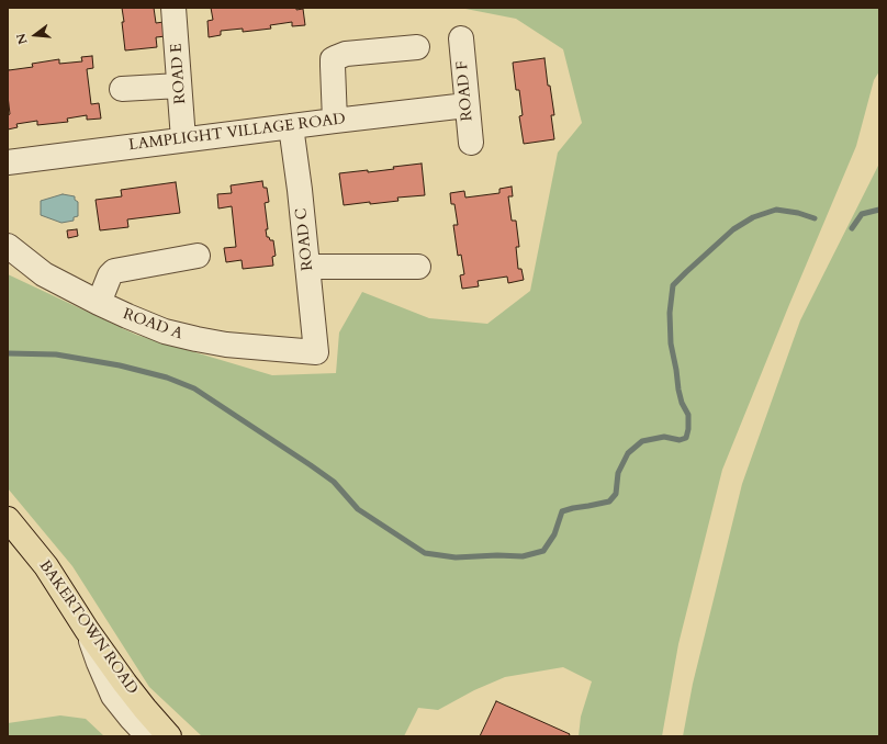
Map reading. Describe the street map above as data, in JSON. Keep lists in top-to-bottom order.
{
  "streets": {
    "main road": ["BAKERTOWN ROAD"],
    "street": [
      "ROAD E",
      "ROAD F",
      "LAMPLIGHT VILLAGE ROAD",
      "ROAD C",
      "ROAD A"
    ]
  },
  "crossings": [
    ["ROAD E", "LAMPLIGHT VILLAGE ROAD"],
    ["ROAD F", "LAMPLIGHT VILLAGE ROAD"],
    ["LAMPLIGHT VILLAGE ROAD", "ROAD C"],
    ["ROAD C", "ROAD A"]
  ],
  "north": "left"
}
